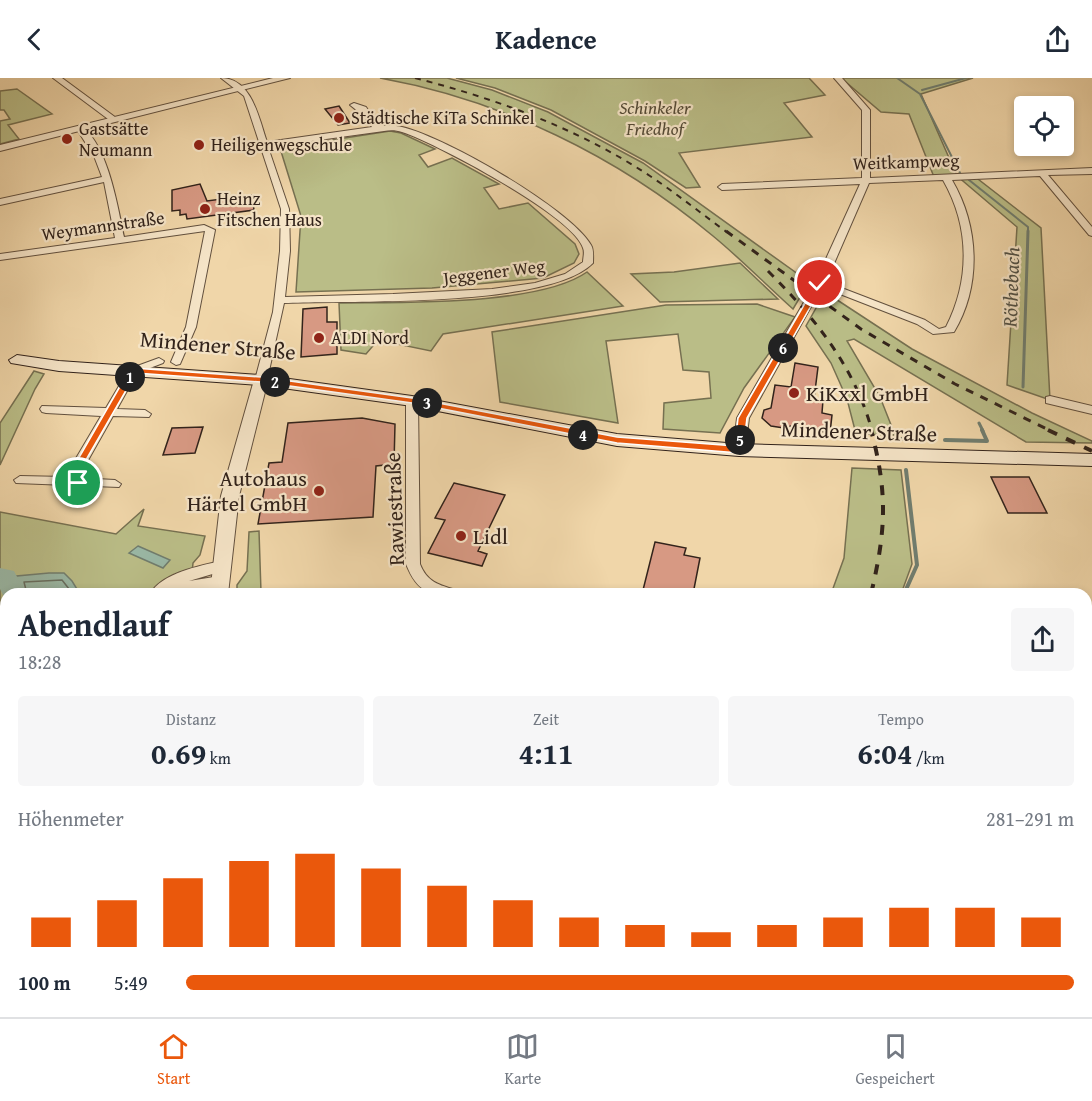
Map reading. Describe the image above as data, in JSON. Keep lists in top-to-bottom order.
{
  "streets": {
    "main road": ["Mindener Straße"],
    "street": [
      "Weitkampweg",
      "Weymannstraße",
      "Jeggener Weg",
      "Rawiestraße"
    ]
  },
  "crossings": [
    ["Weymannstraße", "Mindener Straße"],
    ["Mindener Straße", "Rawiestraße"]
  ],
  "water": ["Röthebach"],
  "parks": ["Schinkeler Friedhof"],
  "places": [
    "Städtische KiTa Schinkel",
    "Gastsätte Neumann",
    "Heiligenwegschule",
    "Heinz Fitschen Haus",
    "ALDI Nord",
    "KiKxxl GmbH",
    "Autohaus Härtel GmbH",
    "Lidl"
  ],
  "page": {
    "header": "Kadence",
    "pins": [
      "6",
      "1",
      "2",
      "3",
      "4",
      "5"
    ],
    "heading": ["Abendlauf", "18:28"],
    "stats": [
      ["Distanz", "0.69 km"],
      ["Zeit", "4:11"],
      ["Tempo", "6:04 /km"]
    ],
    "chart": ["Höhenmeter", "281–291 m"],
    "list": [
      {
        "name": "100 m",
        "note": "5:49"
      }
    ],
    "tabs": ["Start", "Karte", "Gespeichert"]
  }
}
